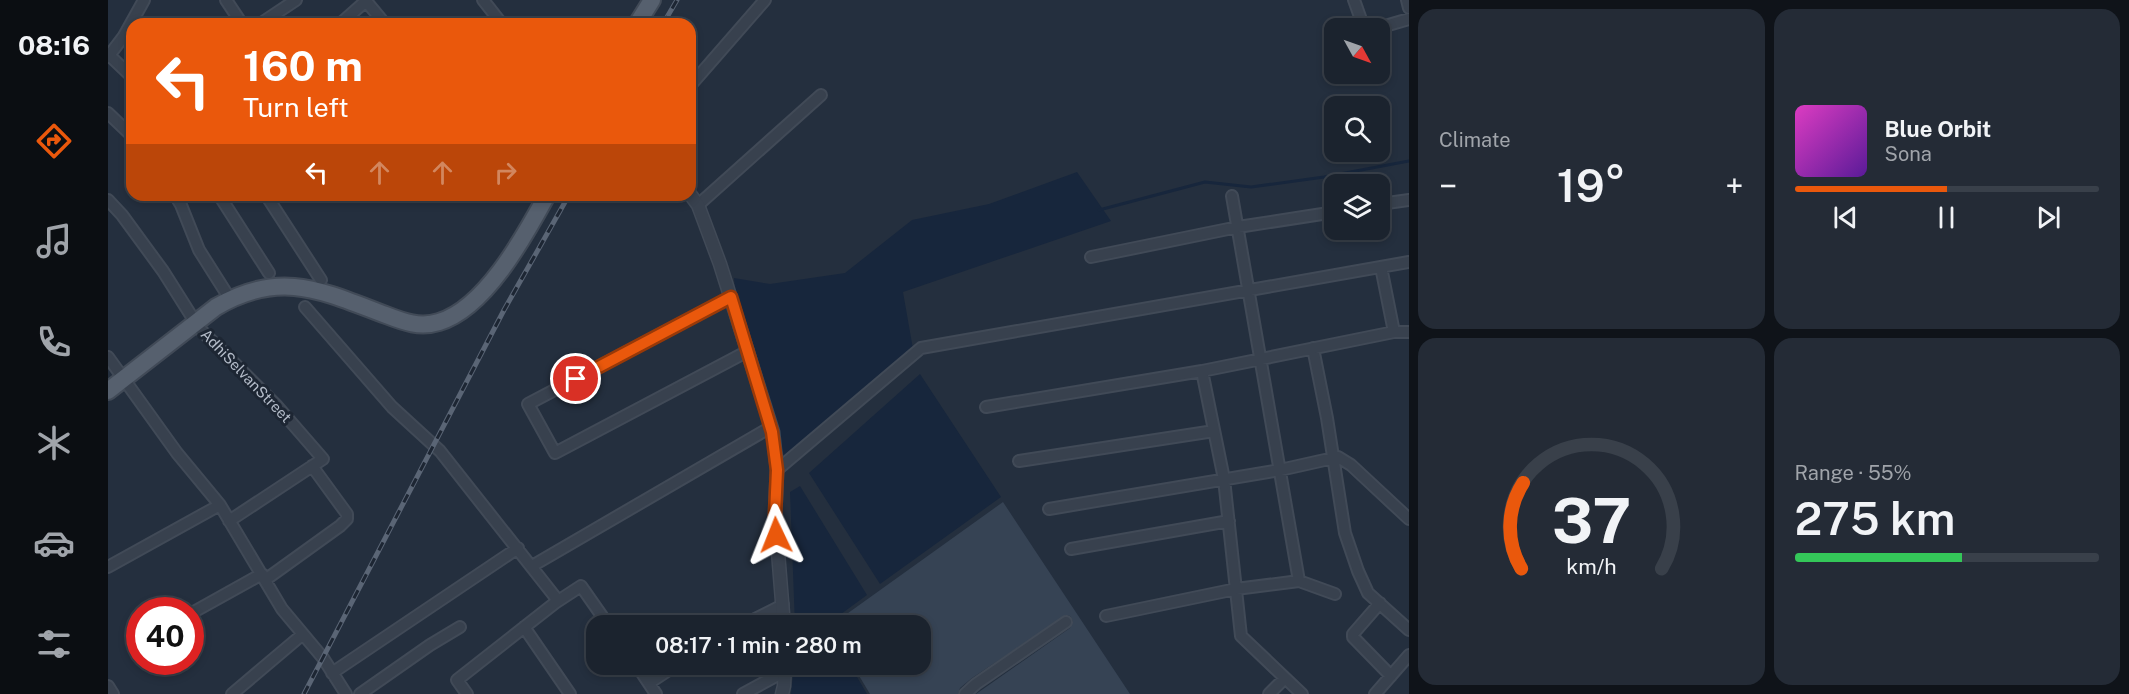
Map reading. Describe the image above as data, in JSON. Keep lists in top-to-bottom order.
{
  "streets": {
    "street": ["AdhiSelvanStreet"]
  },
  "north": "bottom right",
  "page": {
    "tabs": "08:16",
    "tile": [
      "Climate",
      ["Range · 55%", "275 km"]
    ],
    "turn": ["160 m", "Turn left"],
    "song": ["Blue Orbit", "Sona"],
    "heat": ["−", "19°", "+"],
    "limit": "40",
    "trip": "08:17 · 1 min · 280 m",
    "gauge": ["37", "km/h"]
  }
}
